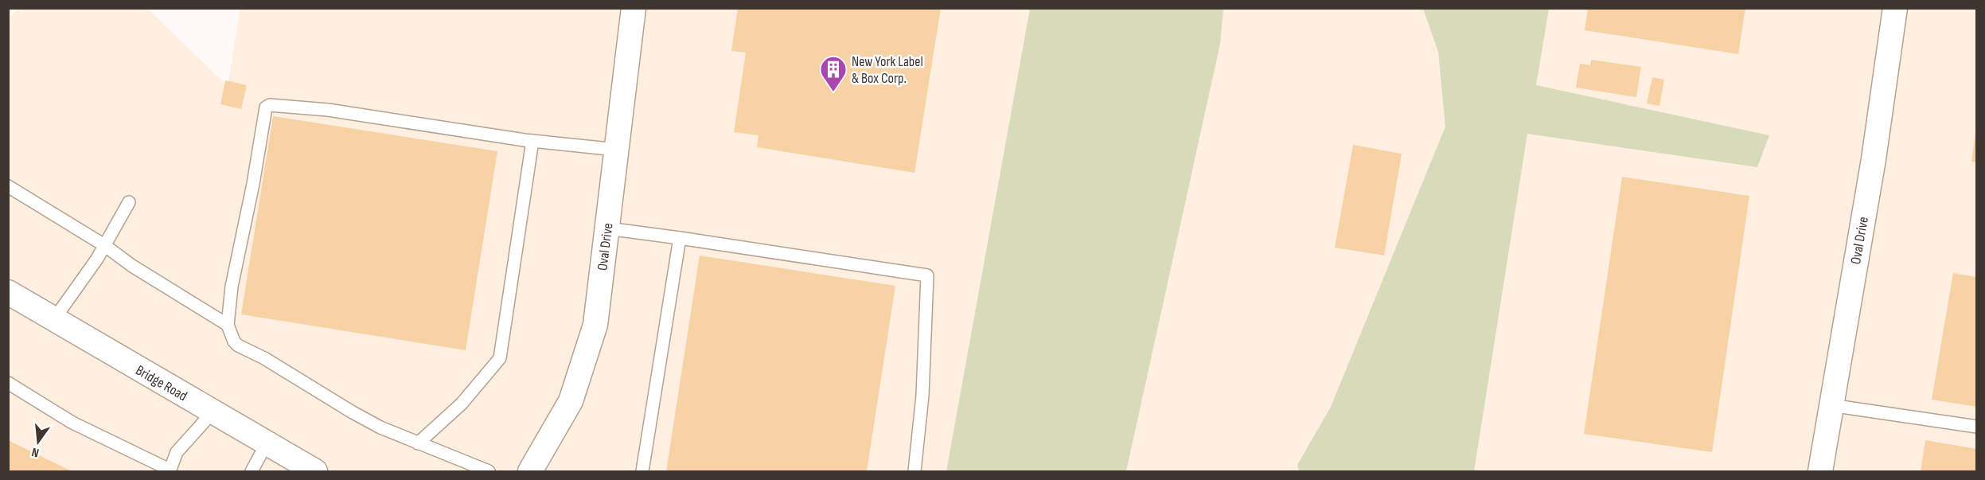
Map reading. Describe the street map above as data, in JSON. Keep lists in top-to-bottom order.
{
  "streets": {
    "street": ["Oval Drive", "Bridge Road"]
  },
  "places": {
    "building": ["New York Label & Box Corp."]
  },
  "north": "bottom"
}
